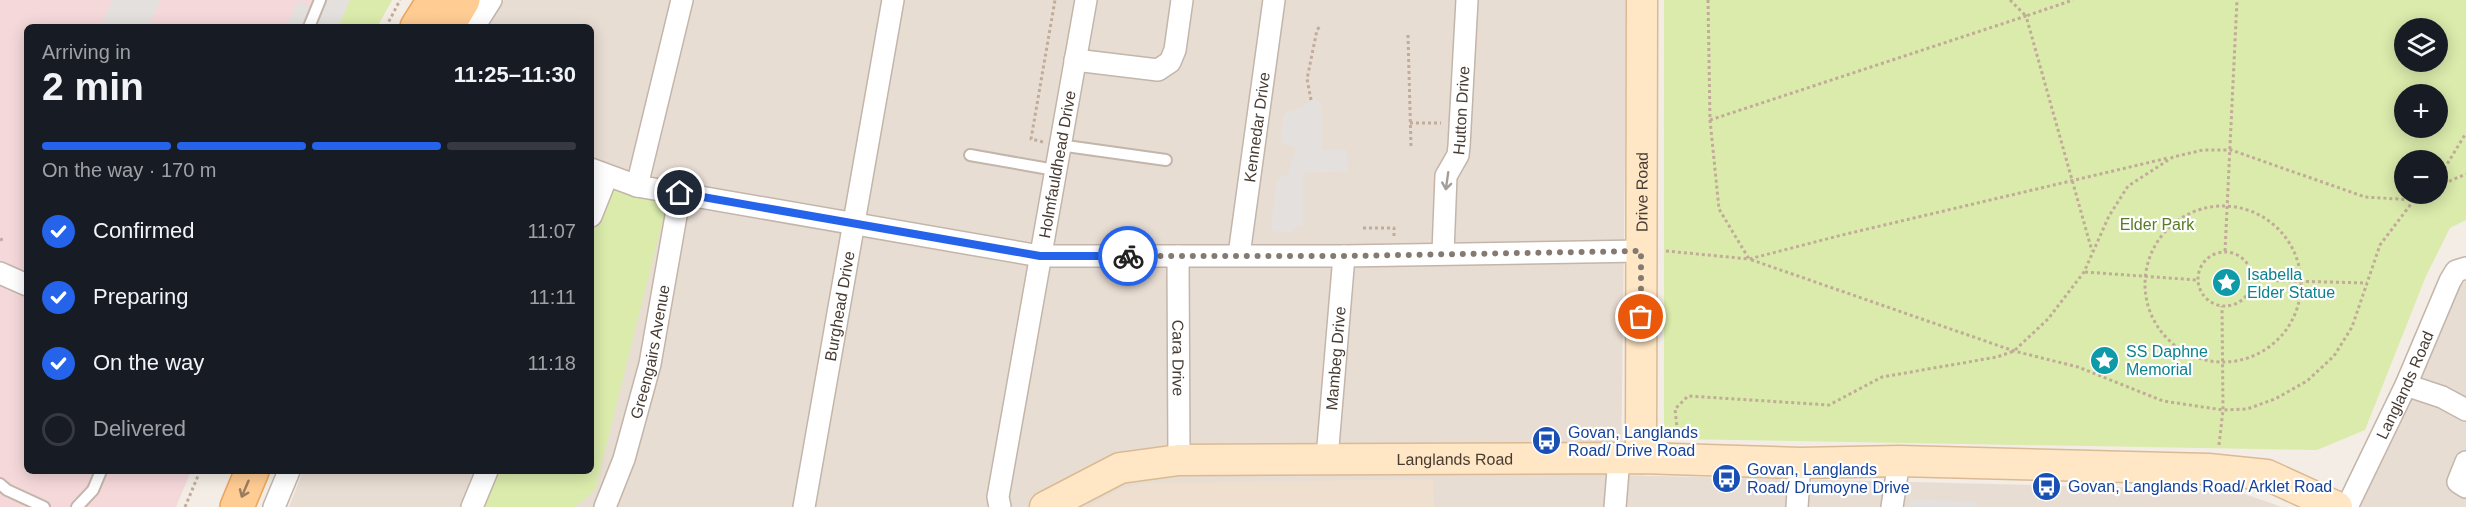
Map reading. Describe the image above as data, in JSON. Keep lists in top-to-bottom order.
{
  "streets": {
    "street": [
      "Hutton Drive",
      "Kennedar Drive",
      "Holmfauldhead Drive",
      "Drive Road",
      "Burghead Drive",
      "Greengairs Avenue",
      "Mambeg Drive",
      "Cara Drive",
      "Langlands Road"
    ]
  },
  "crossings": [
    ["Drive Road", "Langlands Road"],
    ["Mambeg Drive", "Langlands Road"],
    ["Cara Drive", "Langlands Road"]
  ],
  "one_way": ["Hutton Drive"],
  "parks": ["Elder Park"],
  "places": {
    "place": ["Isabella Elder Statue", "SS Daphne Memorial"],
    "bus stop": ["Govan, Langlands Road/ Drive Road", "Govan, Langlands Road/ Drumoyne Drive", "Govan, Langlands Road/ Arklet Road"]
  },
  "page": {
    "map_buttons": ["+", "−"],
    "heading": ["2 min", "Arriving in", "11:25–11:30"],
    "bar": "On the way · 170 m",
    "list": [
      ["Confirmed", "11:07"],
      ["Preparing", "11:11"],
      ["On the way", "11:18"],
      "Delivered"
    ]
  }
}
